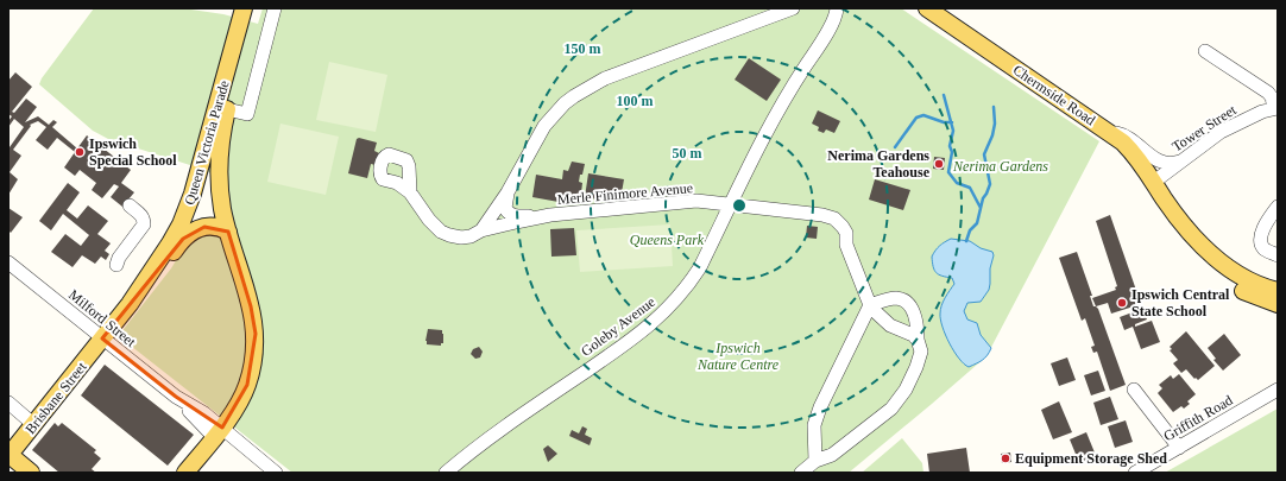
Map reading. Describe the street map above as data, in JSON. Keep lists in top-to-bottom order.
{
  "streets": {
    "main road": ["Chermside Road", "Queen Victoria Parade", "Brisbane Street"],
    "street": [
      "Tower Street",
      "Merle Finimore Avenue",
      "Milford Street",
      "Goleby Avenue",
      "Griffith Road"
    ]
  },
  "crossings": [
    ["Chermside Road", "Tower Street"],
    ["Queen Victoria Parade", "Milford Street"],
    ["Queen Victoria Parade", "Brisbane Street"],
    ["Merle Finimore Avenue", "Goleby Avenue"],
    ["Milford Street", "Brisbane Street"]
  ],
  "parks": ["Nerima Gardens", "Queens Park", "Ipswich Nature Centre"],
  "places": [
    "Ipswich Special School",
    "Nerima Gardens Teahouse",
    "Ipswich Central State School",
    "Equipment Storage Shed"
  ],
  "rings": ["150 m", "100 m", "50 m"]
}
